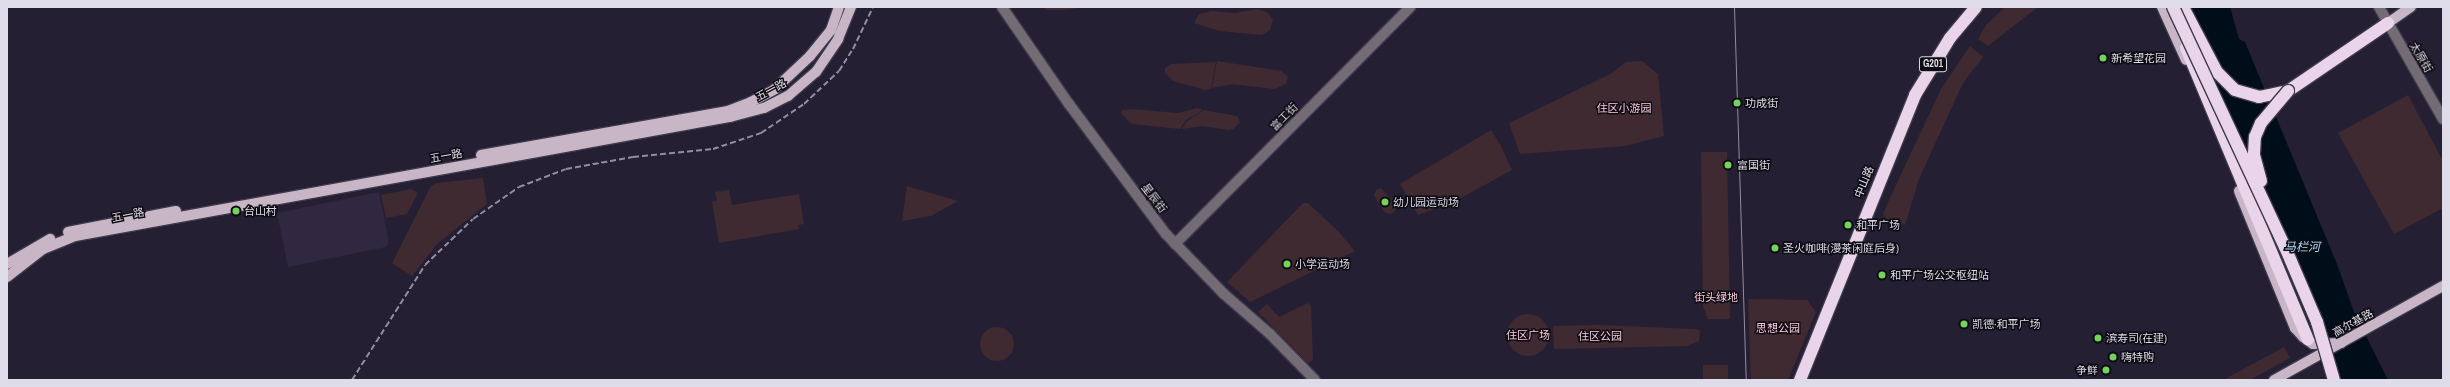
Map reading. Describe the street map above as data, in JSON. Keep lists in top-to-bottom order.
{
  "streets": {
    "highway": ["G201", "中山路"],
    "main road": ["五一路", "高尔基路"],
    "street": ["太原街", "富工街", "星辰街"]
  },
  "crossings": [
    ["富工街", "星辰街"]
  ],
  "water": ["马栏河"],
  "parks": [
    "住区小游园",
    "街头绿地",
    "思想公园",
    "住区广场",
    "住区公园"
  ],
  "places": [
    "新希望花园",
    "功成街",
    "富国街",
    "幼儿园运动场",
    "台山村",
    "和平广场",
    "圣火咖啡(漫茶闲庭后身)",
    "小学运动场",
    "和平广场公交枢纽站",
    "凯德·和平广场",
    "滨寿司(在建)",
    "嗨特购",
    "争鲜"
  ]
}
